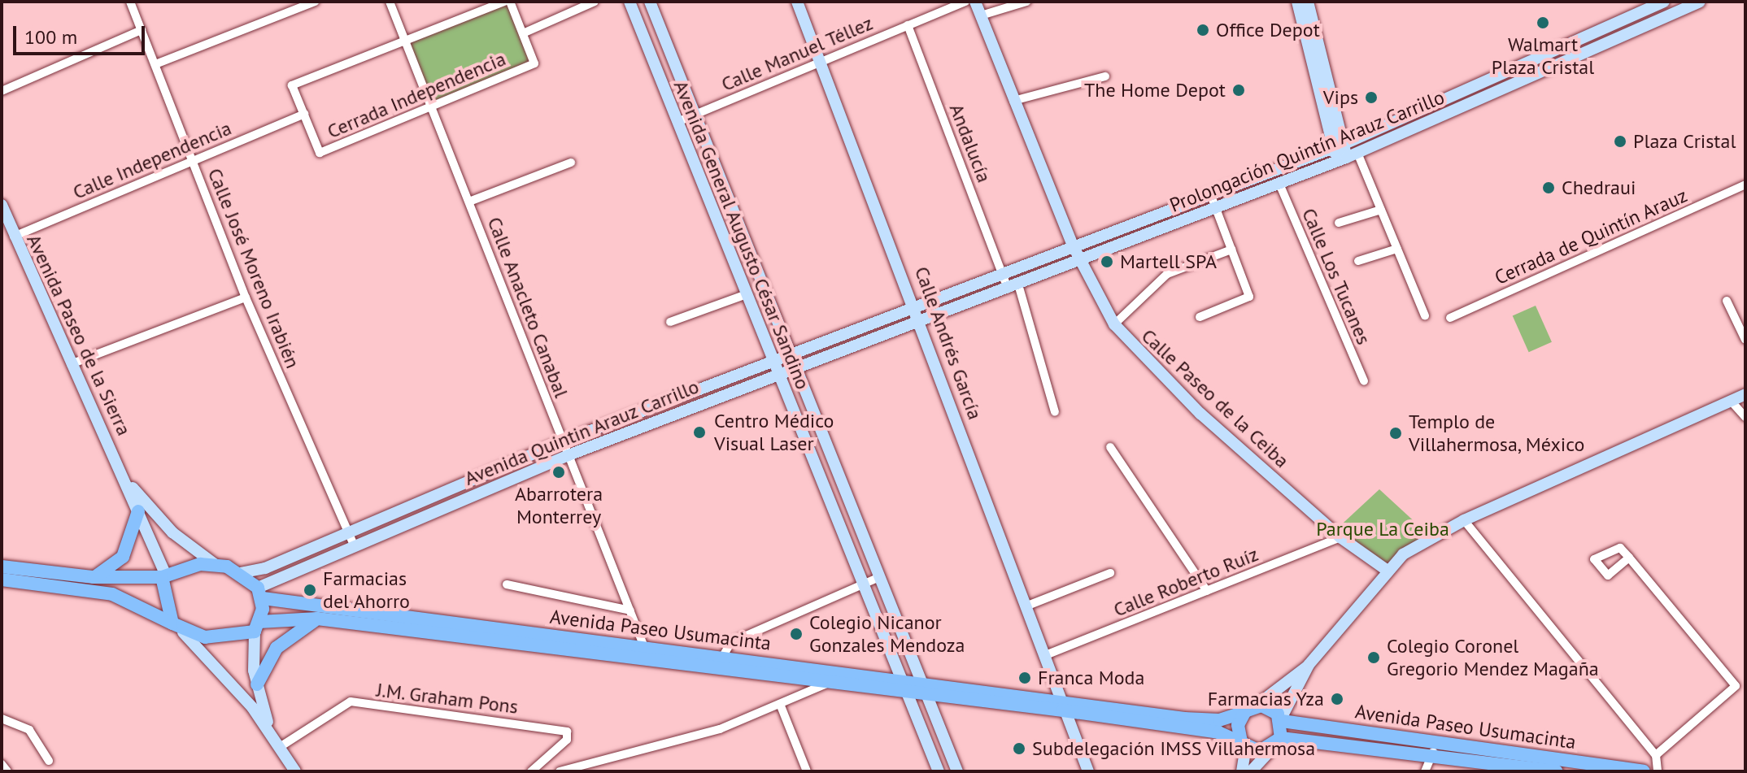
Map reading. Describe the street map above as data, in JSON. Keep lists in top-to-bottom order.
{
  "streets": {
    "main road": [
      "Prolongación Quintín Arauz Carrillo",
      "Avenida General Augusto César Sandino",
      "Avenida Paseo de la Sierra",
      "Calle Andrés García",
      "Calle Paseo de la Ceiba",
      "Avenida Quintin Arauz Carrillo",
      "Avenida Paseo Usumacinta"
    ],
    "street": [
      "Calle Manuel Téllez",
      "Cerrada Independencia",
      "Andalucía",
      "Calle Independencia",
      "Cerrada de Quintín Arauz",
      "Calle José Moreno Irabién",
      "Calle Los Tucanes",
      "Calle Anacleto Canabal",
      "Calle Roberto Ruíz",
      "J.M. Graham Pons"
    ]
  },
  "crossings": [
    ["Calle Manuel Téllez", "Andalucía"],
    ["Calle Manuel Téllez", "Avenida General Augusto César Sandino"],
    ["Calle Manuel Téllez", "Calle Andrés García"],
    ["Cerrada Independencia", "Calle Independencia"],
    ["Cerrada Independencia", "Calle Anacleto Canabal"],
    ["Andalucía", "Prolongación Quintín Arauz Carrillo"],
    ["Prolongación Quintín Arauz Carrillo", "Avenida General Augusto César Sandino"],
    ["Prolongación Quintín Arauz Carrillo", "Calle Los Tucanes"],
    ["Prolongación Quintín Arauz Carrillo", "Calle Andrés García"],
    ["Prolongación Quintín Arauz Carrillo", "Calle Paseo de la Ceiba"],
    ["Prolongación Quintín Arauz Carrillo", "Avenida Quintin Arauz Carrillo"],
    ["Calle Independencia", "Calle José Moreno Irabién"],
    ["Calle Independencia", "Avenida Paseo de la Sierra"],
    ["Avenida General Augusto César Sandino", "Avenida Quintin Arauz Carrillo"],
    ["Avenida General Augusto César Sandino", "Avenida Paseo Usumacinta"],
    ["Calle José Moreno Irabién", "Avenida Quintin Arauz Carrillo"],
    ["Calle Anacleto Canabal", "Avenida Quintin Arauz Carrillo"],
    ["Calle Anacleto Canabal", "Avenida Paseo Usumacinta"],
    ["Avenida Paseo de la Sierra", "Avenida Quintin Arauz Carrillo"],
    ["Avenida Paseo de la Sierra", "Avenida Paseo Usumacinta"],
    ["Calle Andrés García", "Avenida Quintin Arauz Carrillo"],
    ["Calle Andrés García", "Calle Roberto Ruíz"],
    ["Calle Andrés García", "Avenida Paseo Usumacinta"],
    ["Calle Paseo de la Ceiba", "Calle Roberto Ruíz"],
    ["Avenida Quintin Arauz Carrillo", "Avenida Paseo Usumacinta"]
  ],
  "parks": ["Parque La Ceiba"],
  "places": [
    "Walmart Plaza Cristal",
    "Office Depot",
    "The Home Depot",
    "Vips",
    "Plaza Cristal",
    "Chedraui",
    "Martell SPA",
    "Centro Médico Visual Laser",
    "Templo de Villahermosa, México",
    "Abarrotera Monterrey",
    "Farmacias del Ahorro",
    "Colegio Nicanor Gonzales Mendoza",
    "Colegio Coronel Gregorio Mendez Magaña",
    "Franca Moda",
    "Farmacias Yza",
    "Subdelegación IMSS Villahermosa"
  ],
  "scale_bar": "100 m"
}
